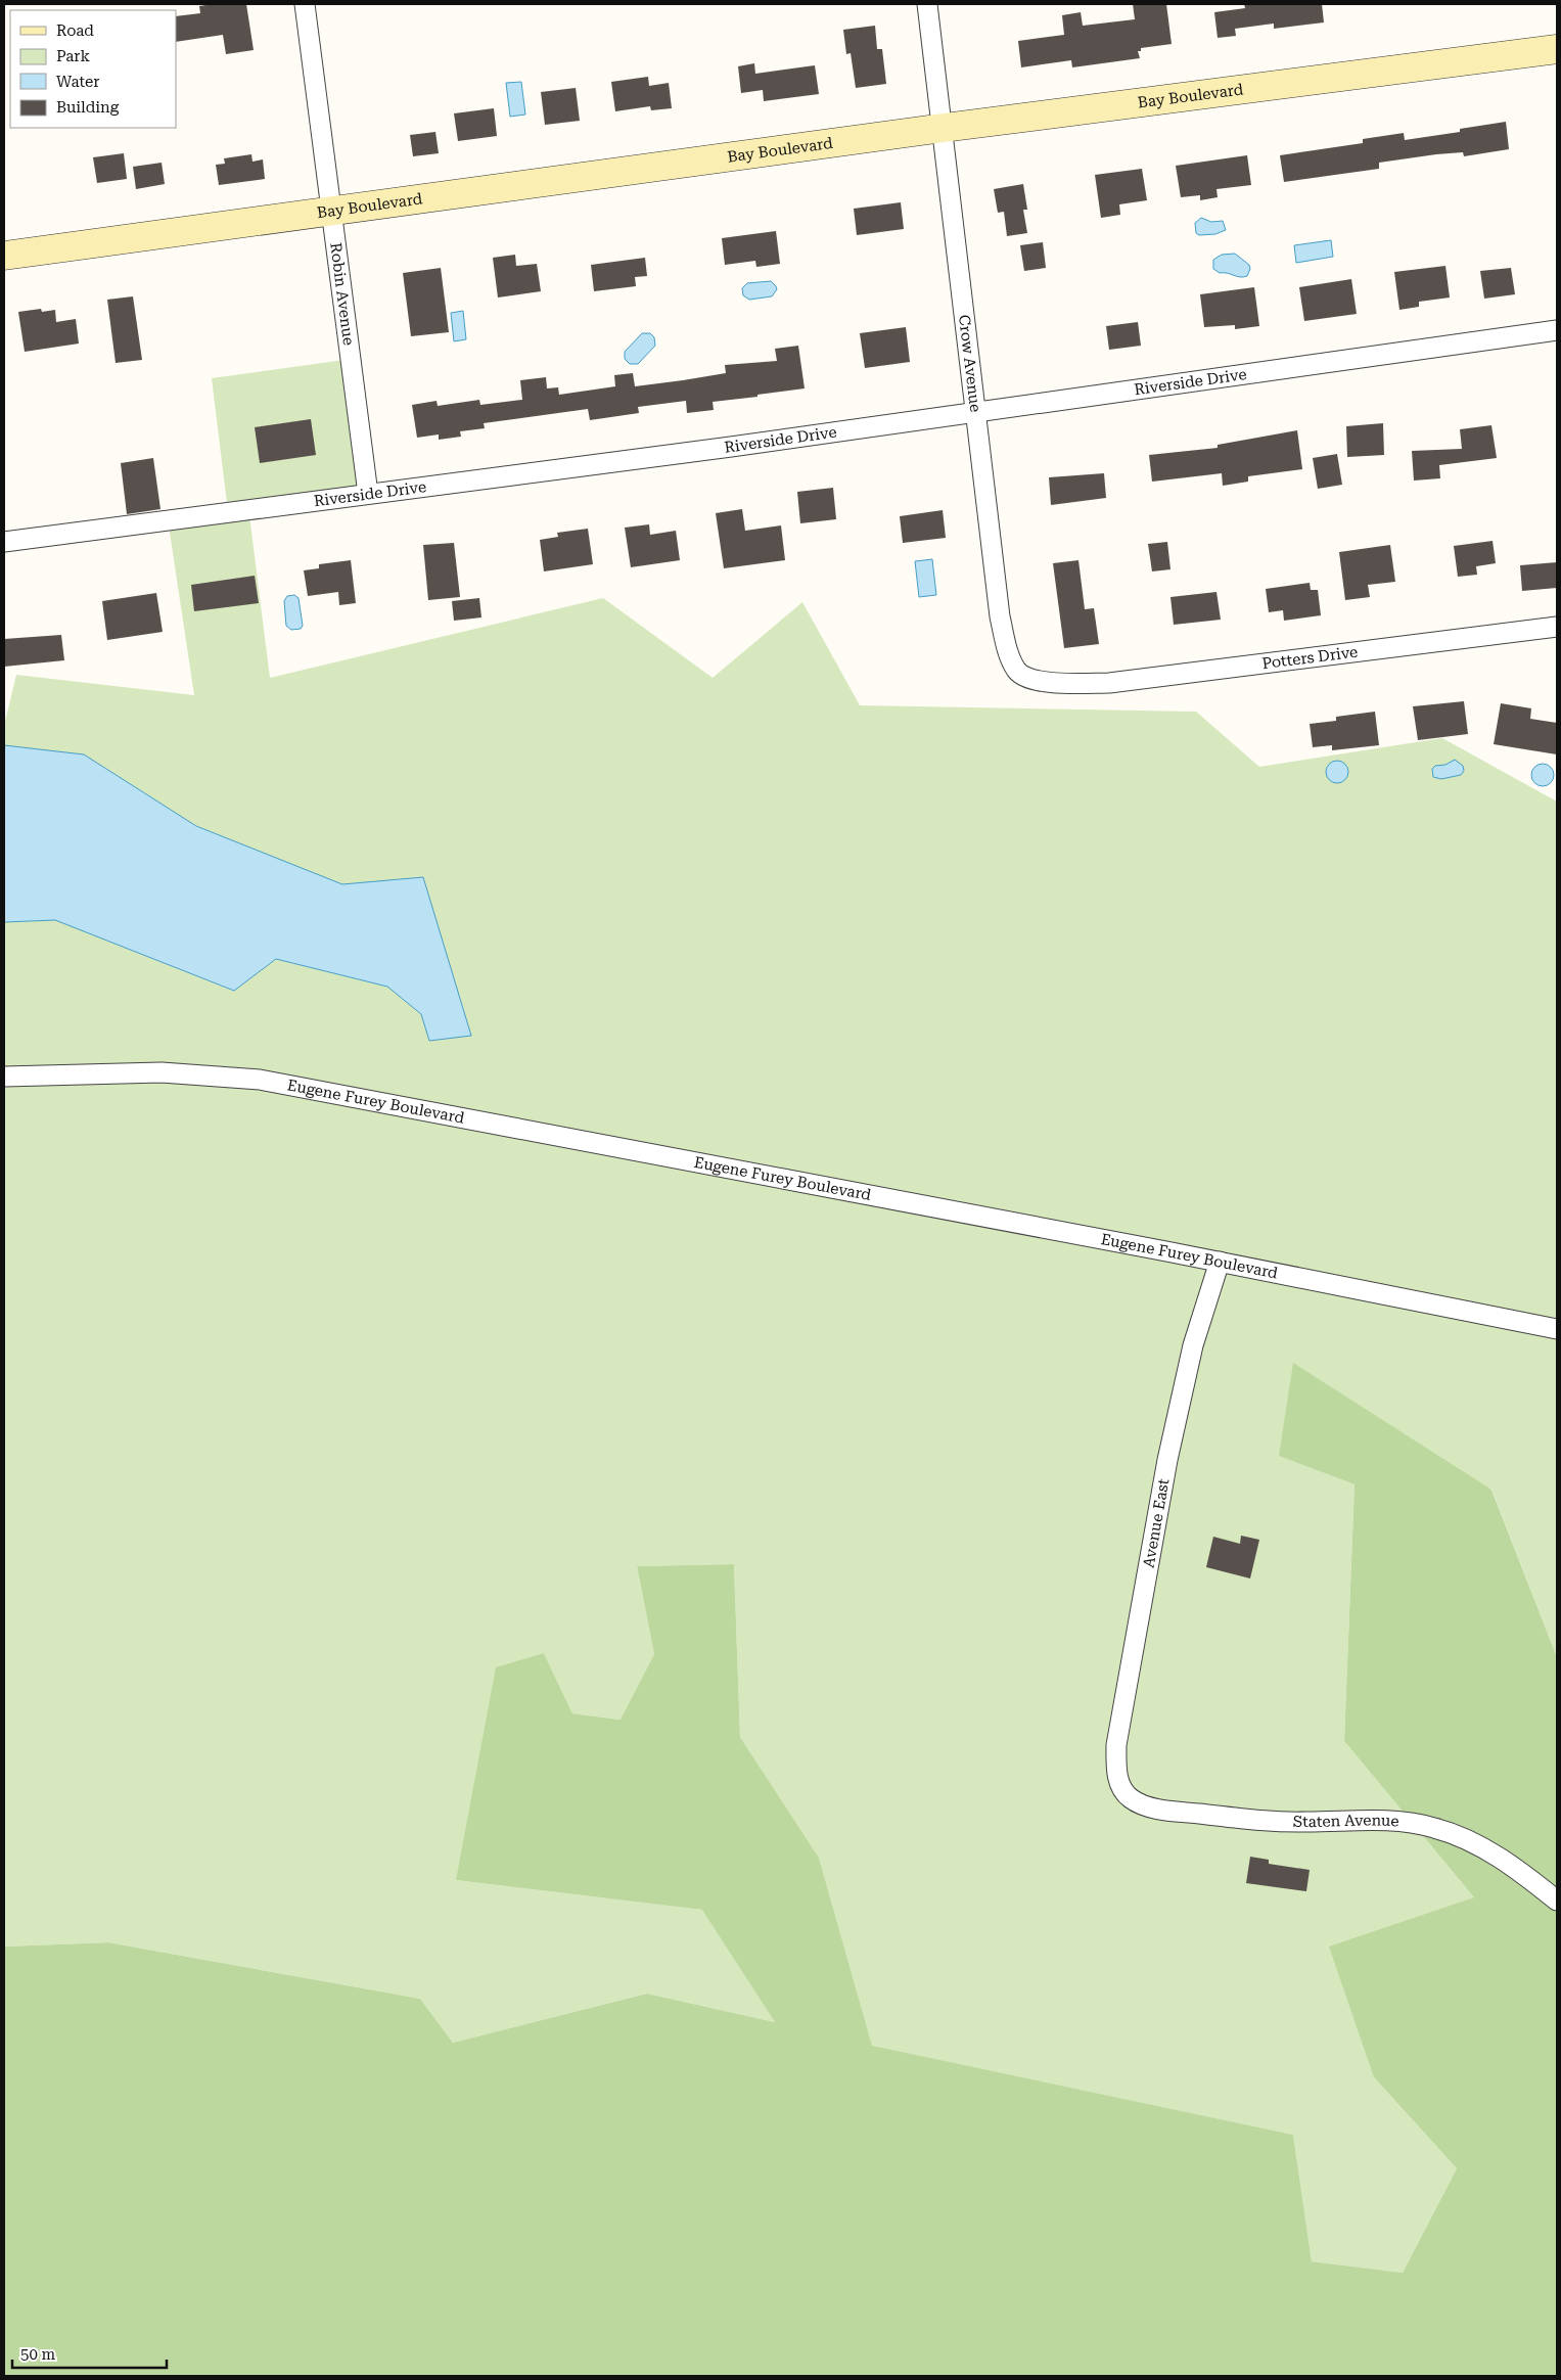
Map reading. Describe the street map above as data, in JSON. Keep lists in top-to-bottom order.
{
  "streets": {
    "street": [
      "Bay Boulevard",
      "Robin Avenue",
      "Crow Avenue",
      "Riverside Drive",
      "Potters Drive",
      "Eugene Furey Boulevard",
      "Avenue East",
      "Staten Avenue"
    ]
  },
  "crossings": [
    ["Bay Boulevard", "Robin Avenue"],
    ["Bay Boulevard", "Crow Avenue"],
    ["Robin Avenue", "Riverside Drive"],
    ["Crow Avenue", "Riverside Drive"],
    ["Crow Avenue", "Potters Drive"],
    ["Eugene Furey Boulevard", "Avenue East"],
    ["Avenue East", "Staten Avenue"]
  ],
  "legend": [
    "Road",
    "Park",
    "Water",
    "Building"
  ],
  "scale_bar": "50 m"
}
